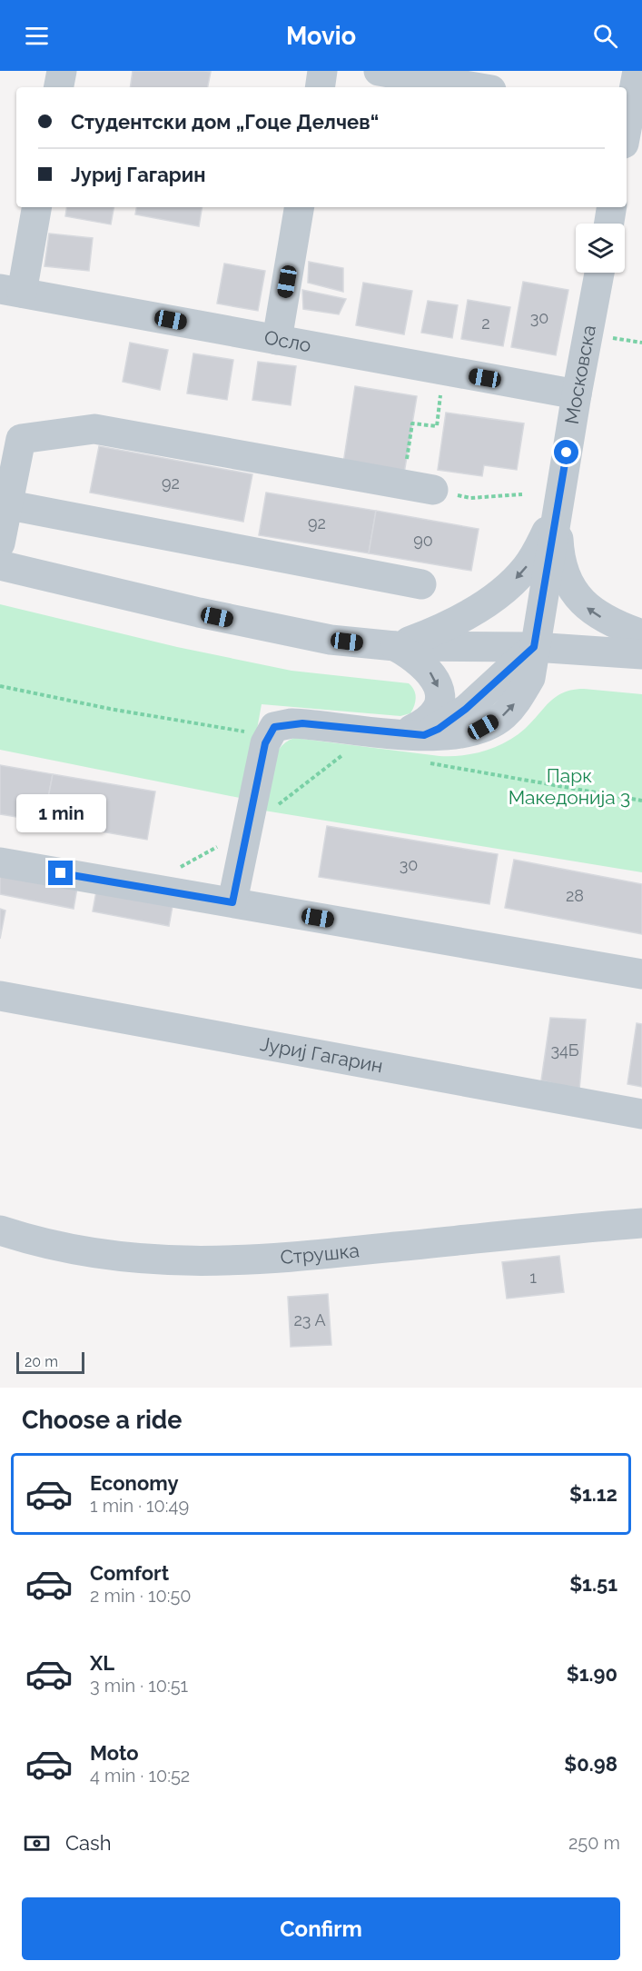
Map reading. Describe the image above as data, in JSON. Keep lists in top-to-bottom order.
{
  "streets": {
    "street": [
      "Осло",
      "Московска",
      "Јуриј Гагарин",
      "Струшка"
    ]
  },
  "crossings": [
    ["Осло", "Московска"]
  ],
  "parks": ["Парк Македонија 3"],
  "house_numbers": [
    "30",
    "2",
    "92",
    "92",
    "90",
    "30",
    "28",
    "34Б",
    "1",
    "23 А"
  ],
  "scale_bar": "20 m",
  "page": {
    "header": "Movio",
    "banner": ["Студентски дом „Гоце Делчев“", "Јуриј Гагарин"],
    "bubble": "1 min",
    "scale": "20 m",
    "heading": "Choose a ride",
    "list": [
      {
        "name": "Economy",
        "note": "1 min · 10:49",
        "value": "$1.12"
      },
      {
        "name": "Comfort",
        "note": "2 min · 10:50",
        "value": "$1.51"
      },
      {
        "name": "XL",
        "note": "3 min · 10:51",
        "value": "$1.90"
      },
      {
        "name": "Moto",
        "note": "4 min · 10:52",
        "value": "$0.98"
      }
    ],
    "pay": ["Cash", "250 m"],
    "buttons": "Confirm"
  }
}
